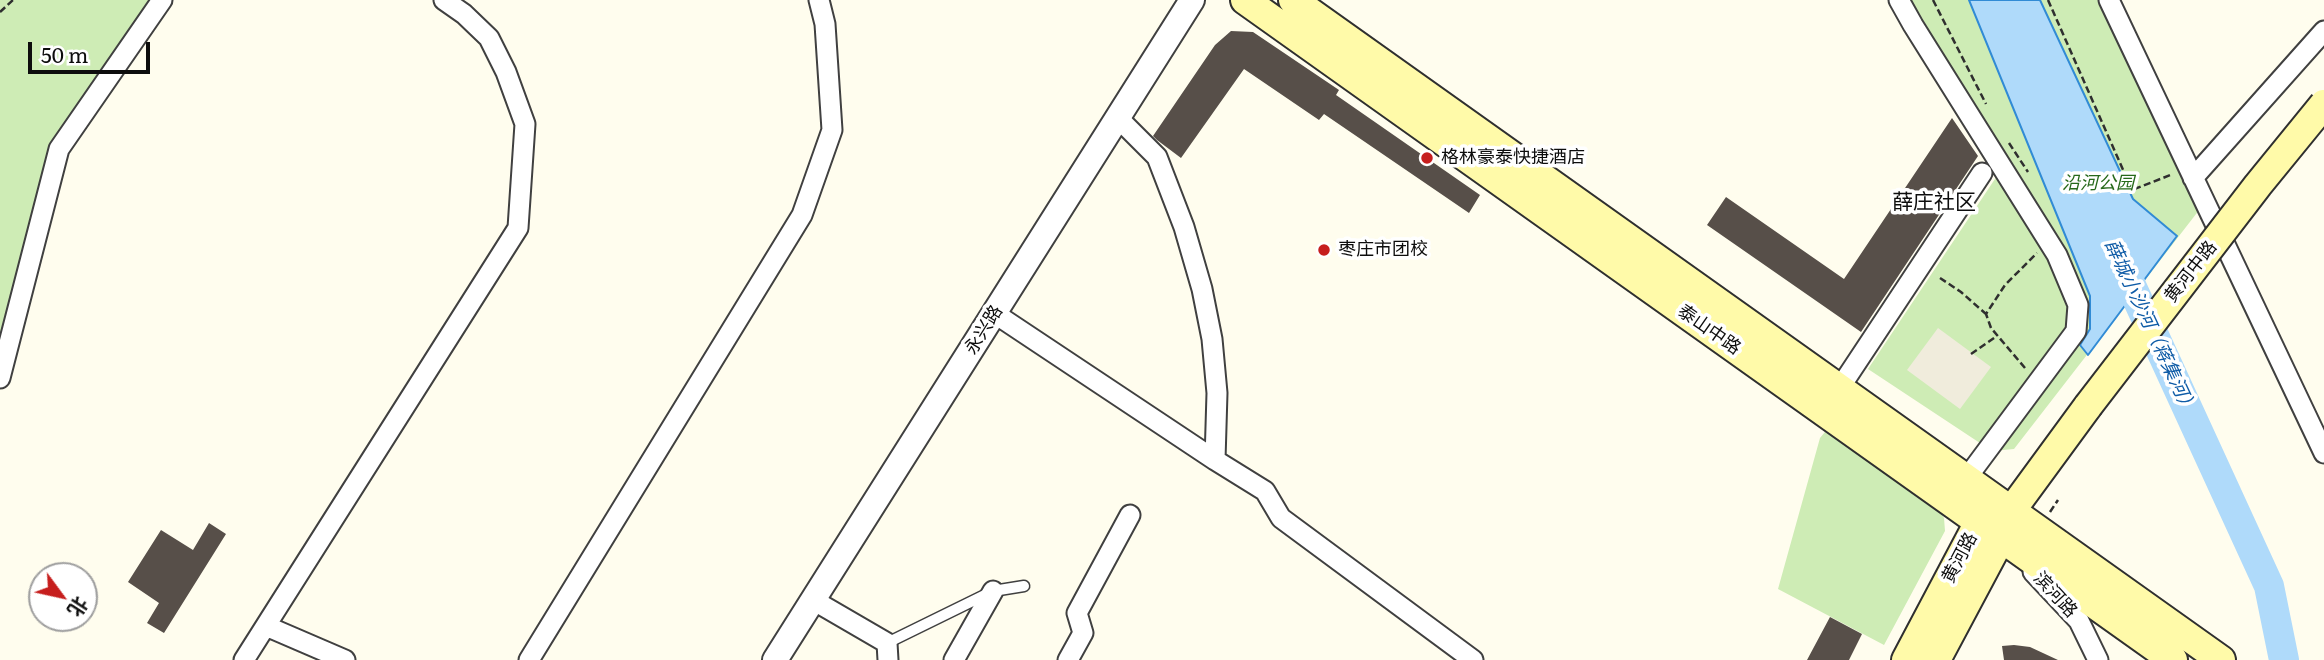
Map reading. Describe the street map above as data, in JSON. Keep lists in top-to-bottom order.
{
  "streets": {
    "main road": ["黄河中路", "泰山中路", "黄河路"],
    "street": ["永兴路", "滨河路"]
  },
  "crossings": [
    ["黄河中路", "泰山中路"],
    ["黄河中路", "黄河路"],
    ["泰山中路", "黄河路"],
    ["泰山中路", "滨河路"],
    ["黄河路", "滨河路"]
  ],
  "districts": ["薛庄社区"],
  "water": ["薛城小沙河（蒋集河）"],
  "parks": ["沿河公园"],
  "places": ["格林豪泰快捷酒店", "枣庄市团校"],
  "scale_bar": "50 m",
  "north": "bottom right"
}
